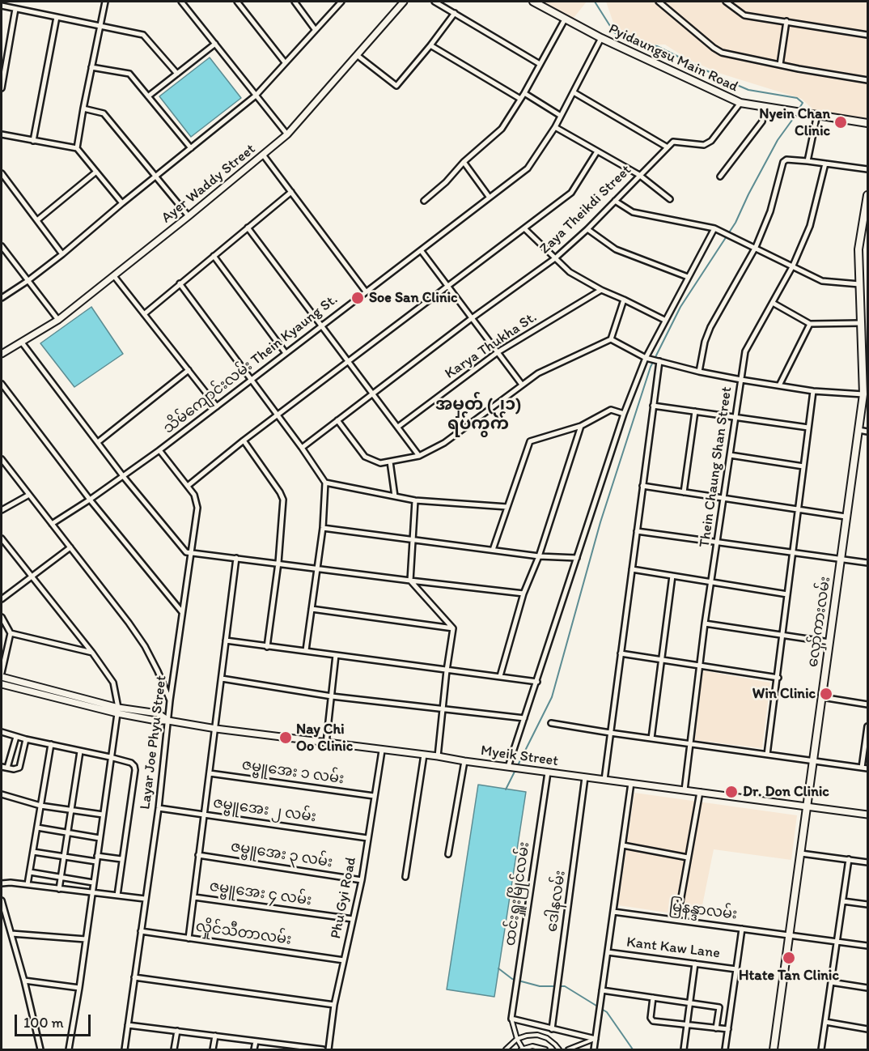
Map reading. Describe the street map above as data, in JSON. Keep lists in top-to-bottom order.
{
  "streets": {
    "main road": ["Pyidaungsu Main Road", "လှော်ကားလမ်း"],
    "street": [
      "Ayer Waddy Street",
      "Zaya Theikdi Street",
      "Karya Thukha St.",
      "သိမ်ကျောင်းလမ်း Thein Kyaung St.",
      "Thein Chaung Shan Street",
      "Layar Joe Phyu Street",
      "Myeik Street",
      "ဇမ္ဗူအေး ၁ လမ်း",
      "ဇမ္ဗူအေး ၂ လမ်း",
      "ဇမ္ဗူအေး ၃ လမ်း",
      "ဇမ္ဗူအေး ၄ လမ်း",
      "ထင်းရှူးမြိုင်လမ်း",
      "Phu Gyi Road",
      "ဒေါနလမ်း",
      "မြနန္ဒာလမ်း",
      "လှိုင်သီတာလမ်း",
      "Kant Kaw Lane"
    ]
  },
  "crossings": [
    ["Pyidaungsu Main Road", "သိမ်ကျောင်းလမ်း Thein Kyaung St."],
    ["သိမ်ကျောင်းလမ်း Thein Kyaung St.", "Layar Joe Phyu Street"],
    ["Thein Chaung Shan Street", "Myeik Street"],
    ["လှော်ကားလမ်း", "Myeik Street"],
    ["လှော်ကားလမ်း", "မြနန္ဒာလမ်း"],
    ["Layar Joe Phyu Street", "Myeik Street"],
    ["Layar Joe Phyu Street", "ဇမ္ဗူအေး ၂ လမ်း"],
    ["Layar Joe Phyu Street", "လှိုင်သီတာလမ်း"],
    ["Myeik Street", "ထင်းရှူးမြိုင်လမ်း"],
    ["Myeik Street", "Phu Gyi Road"],
    ["Myeik Street", "ဒေါနလမ်း"],
    ["ဇမ္ဗူအေး ၁ လမ်း", "Phu Gyi Road"],
    ["ဇမ္ဗူအေး ၂ လမ်း", "Phu Gyi Road"],
    ["ဇမ္ဗူအေး ၃ လမ်း", "Phu Gyi Road"],
    ["ဇမ္ဗူအေး ၄ လမ်း", "Phu Gyi Road"],
    ["Phu Gyi Road", "လှိုင်သီတာလမ်း"]
  ],
  "districts": ["အမှတ် (၂၁) ရပ်ကွက်"],
  "places": [
    "Nyein Chan Clinic",
    "Soe San Clinic",
    "Win Clinic",
    "Nay Chi Oo Clinic",
    "Dr. Don Clinic",
    "Htate Tan Clinic"
  ],
  "scale_bar": "100 m"
}
